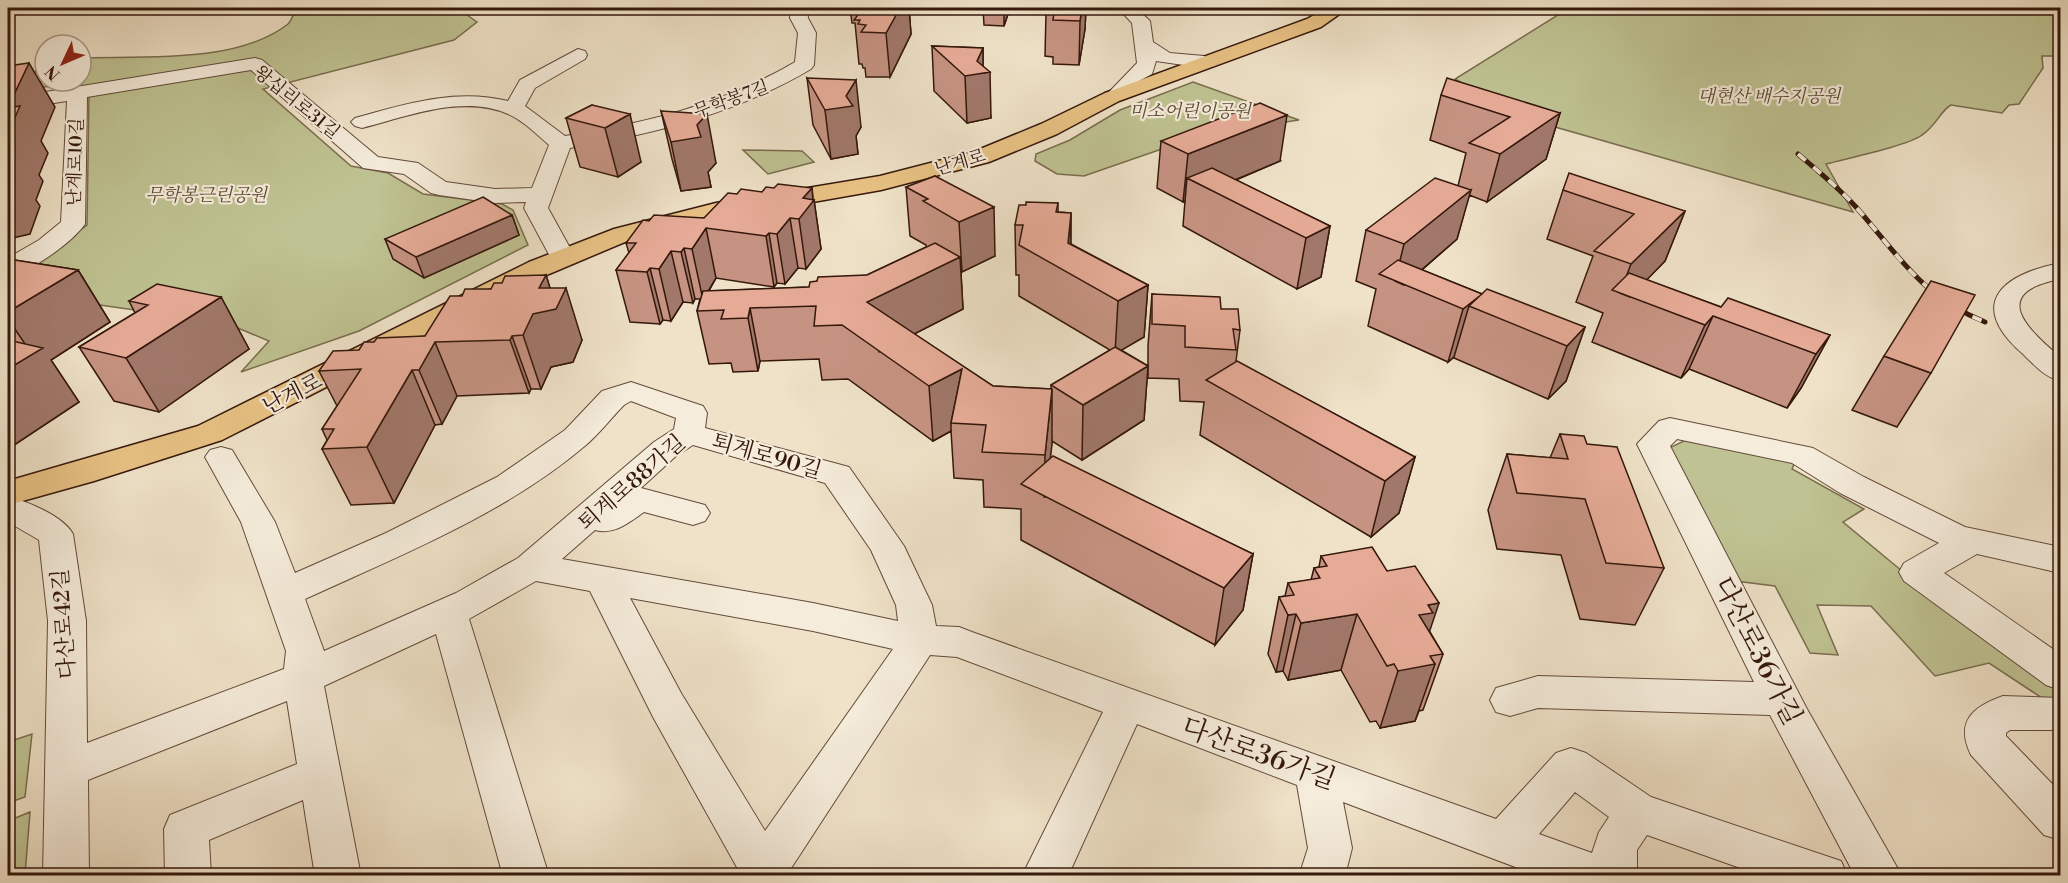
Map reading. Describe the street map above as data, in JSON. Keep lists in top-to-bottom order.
{
  "streets": {
    "main road": ["난계로"],
    "street": [
      "무학봉7길",
      "왕십리로31길",
      "난계로10길",
      "퇴계로90길",
      "퇴계로88가길",
      "다산로42길",
      "다산로36가길"
    ]
  },
  "crossings": [
    ["퇴계로90길", "퇴계로88가길"],
    ["퇴계로90길", "다산로36가길"]
  ],
  "parks": ["대현산 배수지공원", "미소어린이공원", "무학봉근린공원"],
  "north": "bottom left"
}
